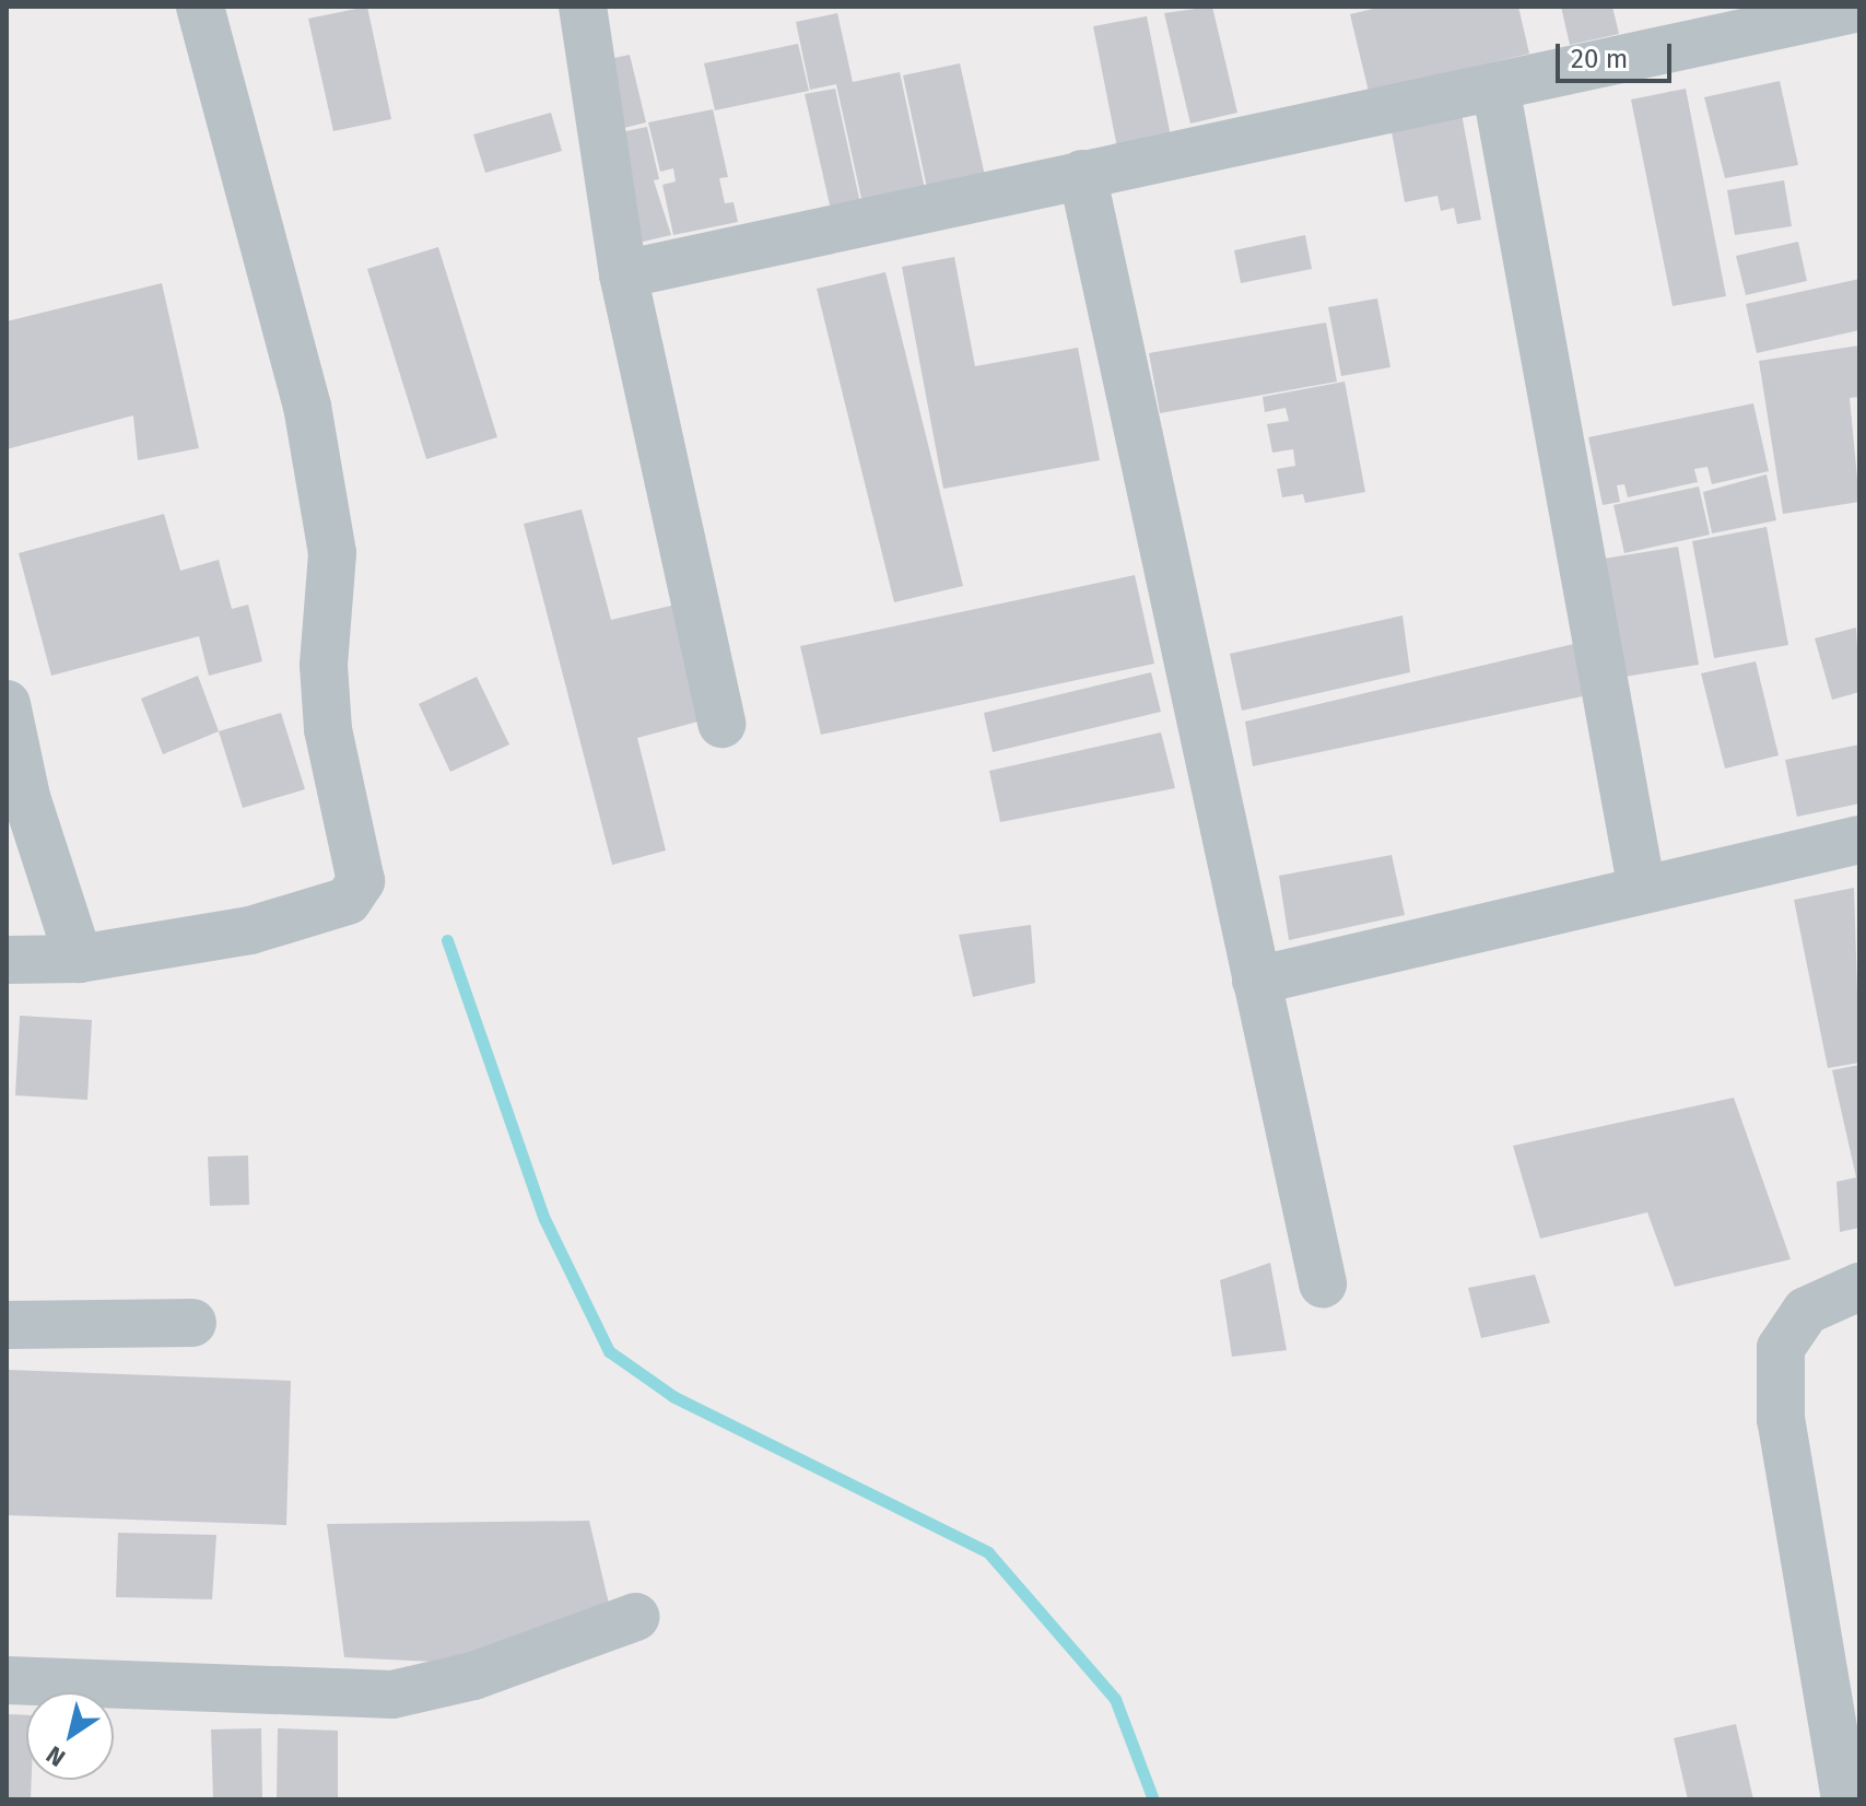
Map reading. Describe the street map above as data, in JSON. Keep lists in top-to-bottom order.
{
  "scale_bar": "20 m",
  "north": "bottom left"
}
